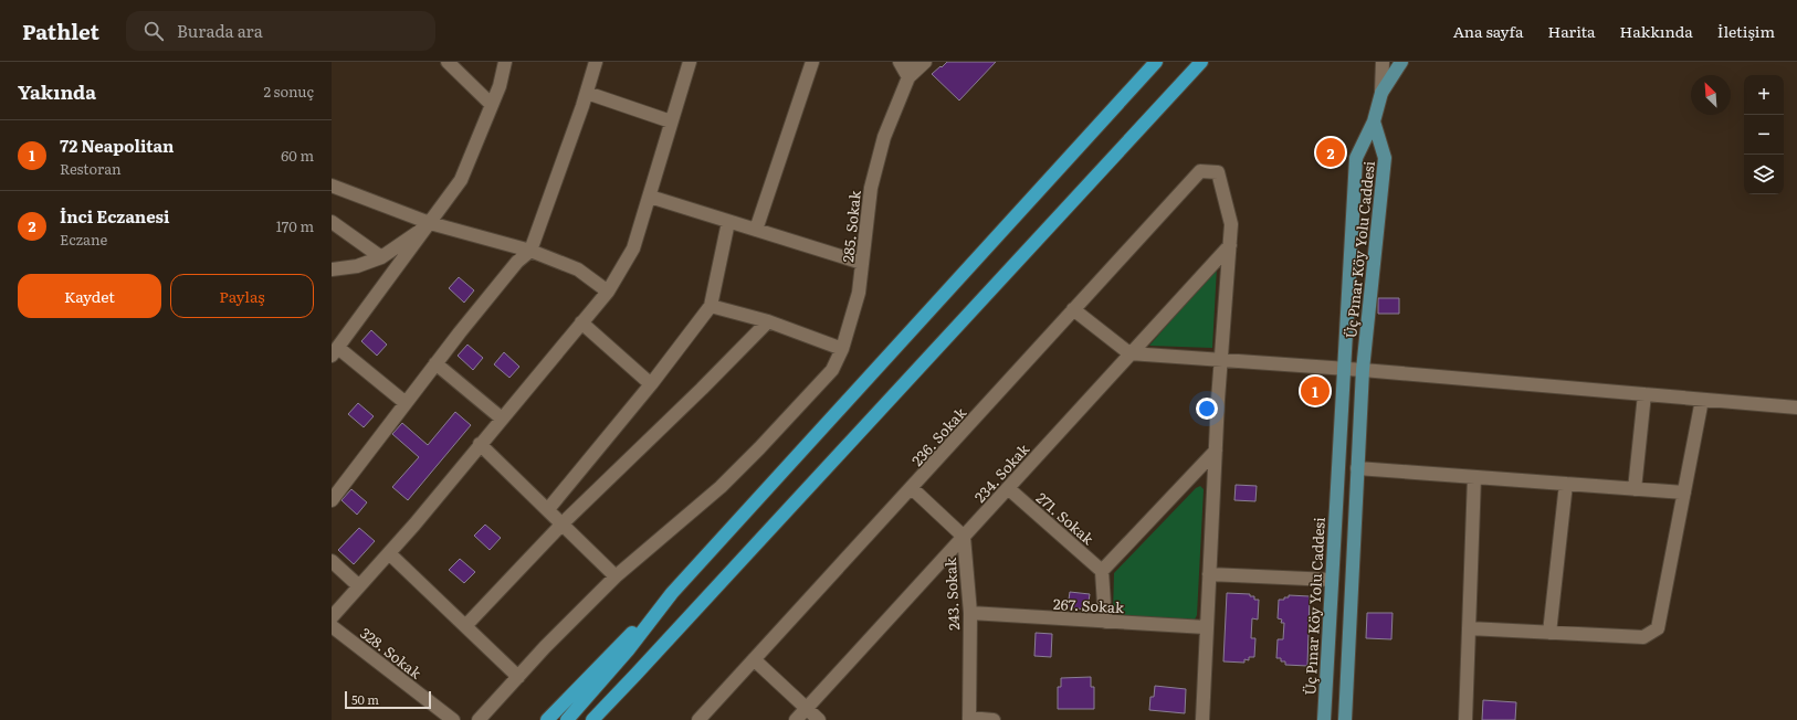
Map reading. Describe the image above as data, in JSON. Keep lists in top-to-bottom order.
{
  "streets": {
    "main road": ["Üç Pınar Köy Yolu Caddesi"],
    "street": [
      "285. Sokak",
      "236. Sokak",
      "234. Sokak",
      "271. Sokak",
      "243. Sokak",
      "267. Sokak",
      "328. Sokak"
    ]
  },
  "crossings": [
    ["236. Sokak", "234. Sokak"],
    ["234. Sokak", "271. Sokak"],
    ["234. Sokak", "243. Sokak"],
    ["243. Sokak", "267. Sokak"]
  ],
  "scale_bar": "50 m",
  "north": "top left",
  "page": {
    "header": "Pathlet",
    "search": "Burada ara",
    "nav": [
      "Ana sayfa",
      "Harita",
      "Hakkında",
      "İletişim"
    ],
    "heading": ["Yakında", "2 sonuç"],
    "map_buttons": ["+", "−"],
    "list": [
      {
        "mark": "1",
        "name": "72 Neapolitan",
        "note": "Restoran",
        "value": "60 m"
      },
      {
        "mark": "2",
        "name": "İnci Eczanesi",
        "note": "Eczane",
        "value": "170 m"
      }
    ],
    "pins": ["2", "1"],
    "buttons": ["Kaydet", "Paylaş"],
    "scale": "50 m"
  }
}
